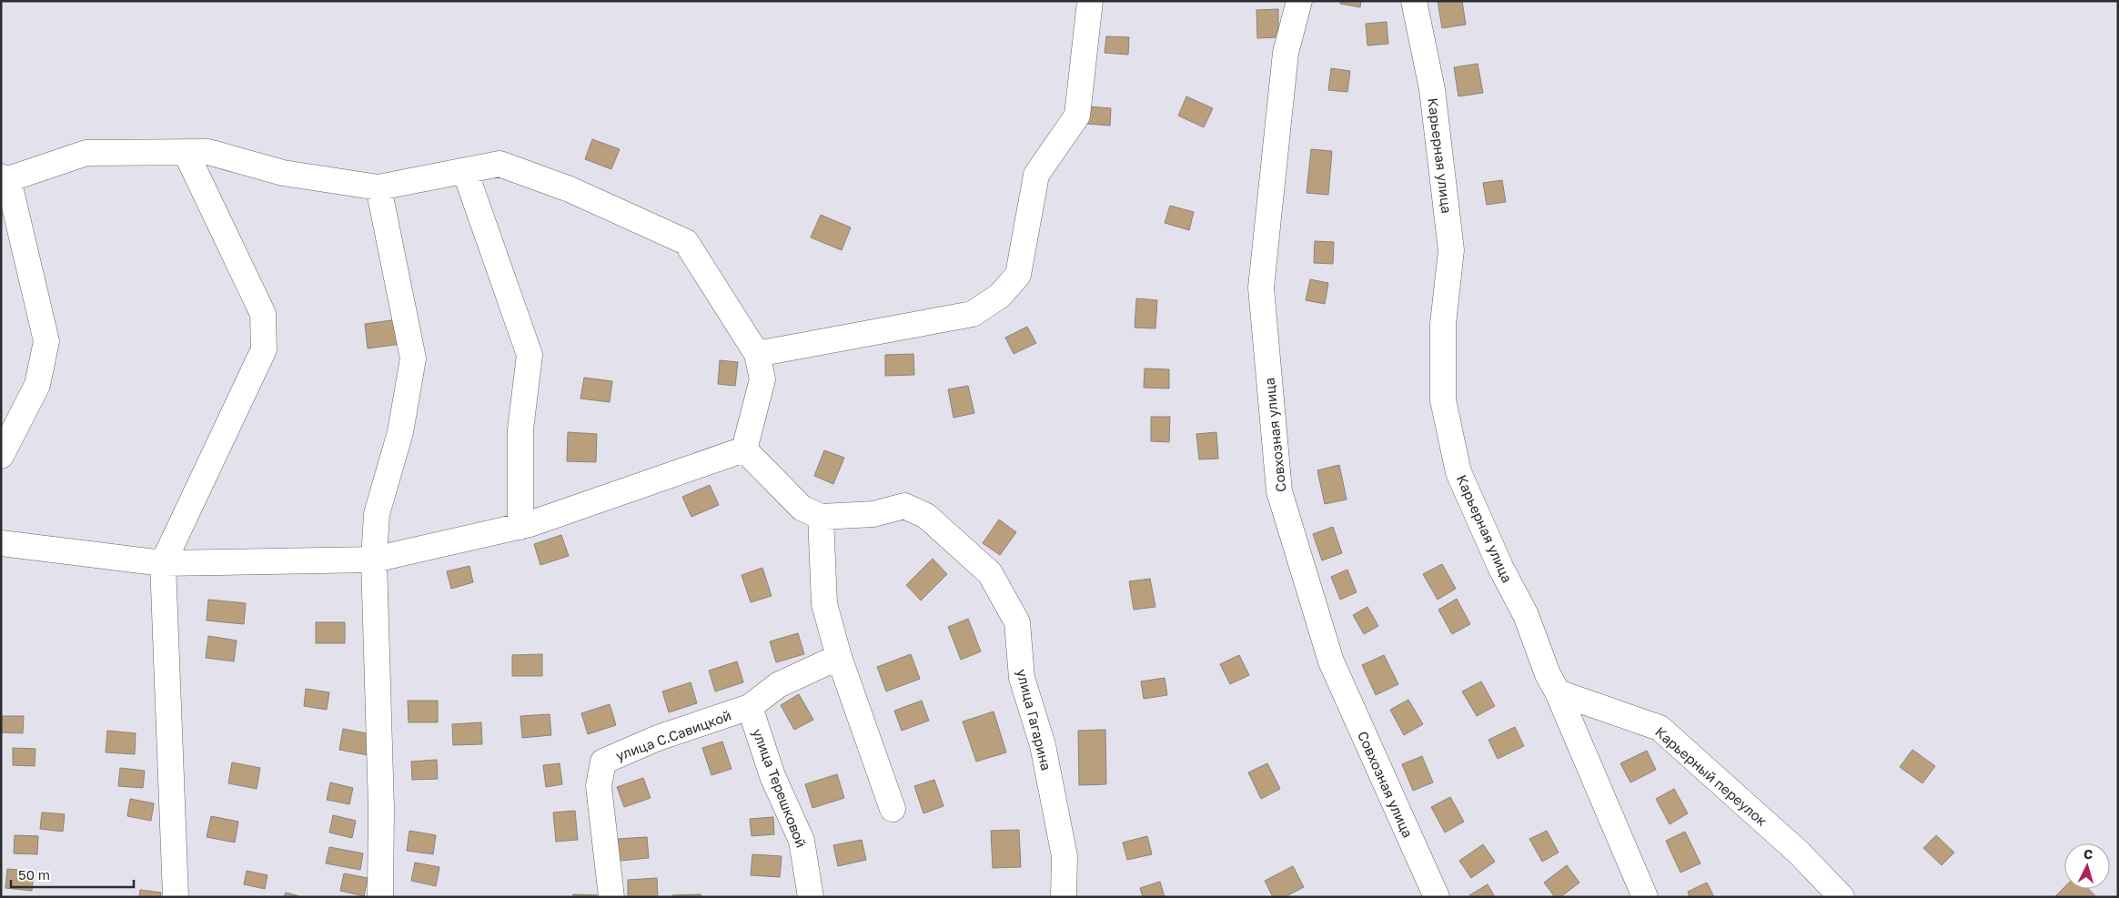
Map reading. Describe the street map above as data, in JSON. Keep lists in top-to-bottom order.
{
  "streets": {
    "street": [
      "Карьерная улица",
      "Совхозная улица",
      "улица Гагарина",
      "улица С.Савицкой",
      "Карьерный переулок",
      "улица Терешковой"
    ]
  },
  "crossings": [
    ["Карьерная улица", "Карьерный переулок"],
    ["улица С.Савицкой", "улица Терешковой"]
  ],
  "scale_bar": "50 m",
  "north": "top"
}
